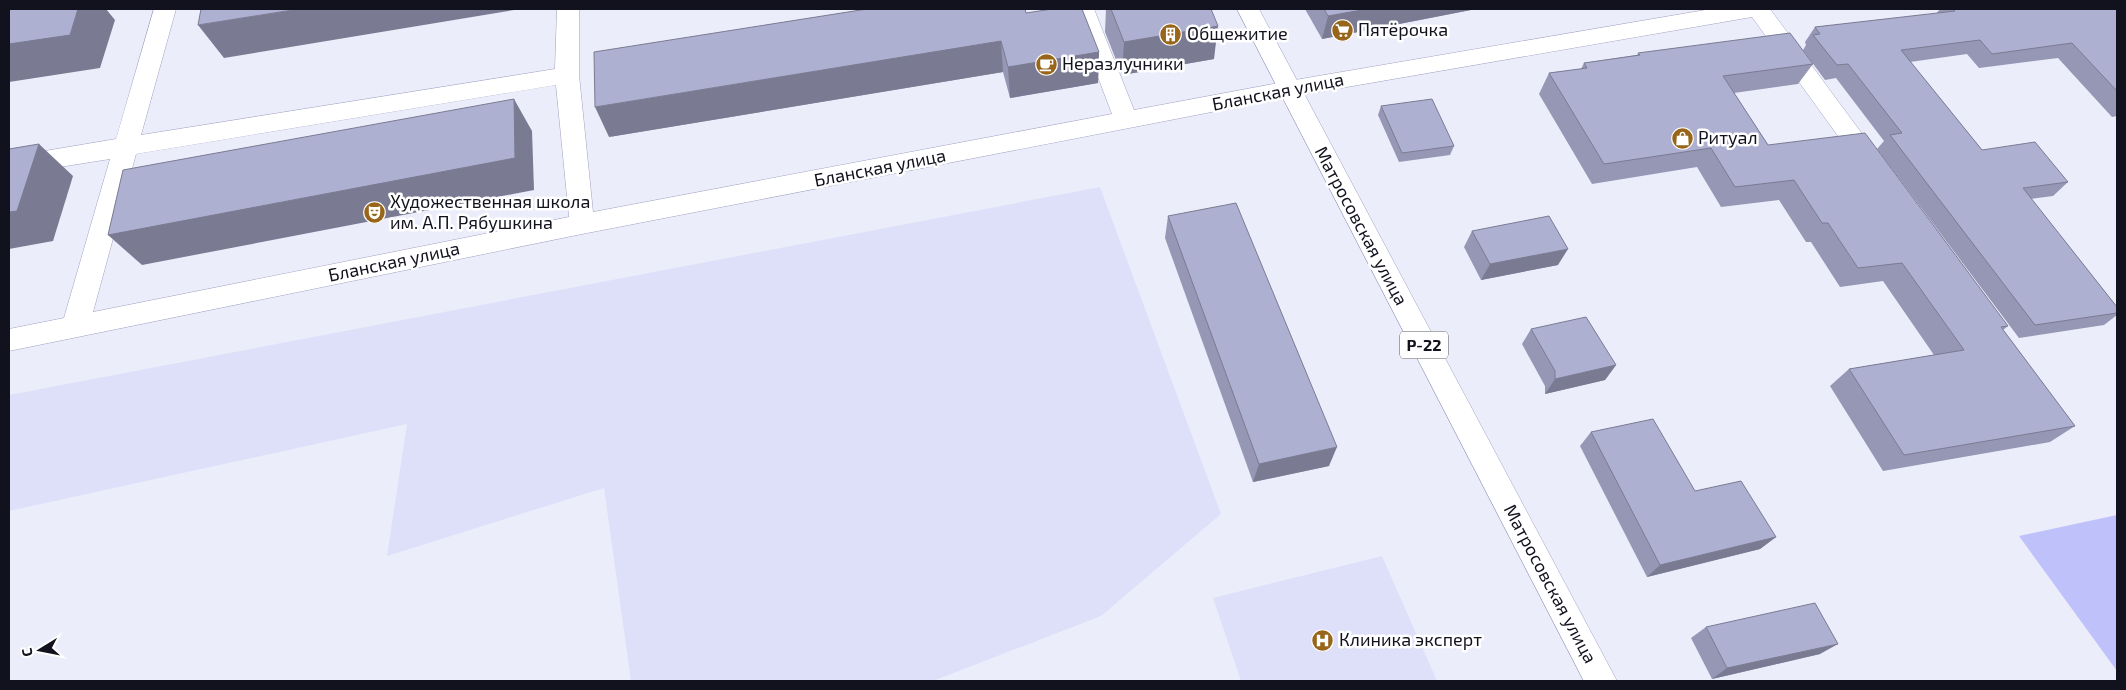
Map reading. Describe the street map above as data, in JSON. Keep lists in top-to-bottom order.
{
  "streets": {
    "main road": ["Бланская улица", "Матросовская улица", "Р-22"]
  },
  "crossings": [
    ["Бланская улица", "Матросовская улица"]
  ],
  "places": {
    "supermarket": ["Пятёрочка"],
    "building": ["Общежитие"],
    "cafe": ["Неразлучники"],
    "shop": ["Ритуал"],
    "theatre": ["Художественная школа им. А.П. Рябушкина"],
    "hospital": ["Клиника эксперт"]
  },
  "north": "left"
}
